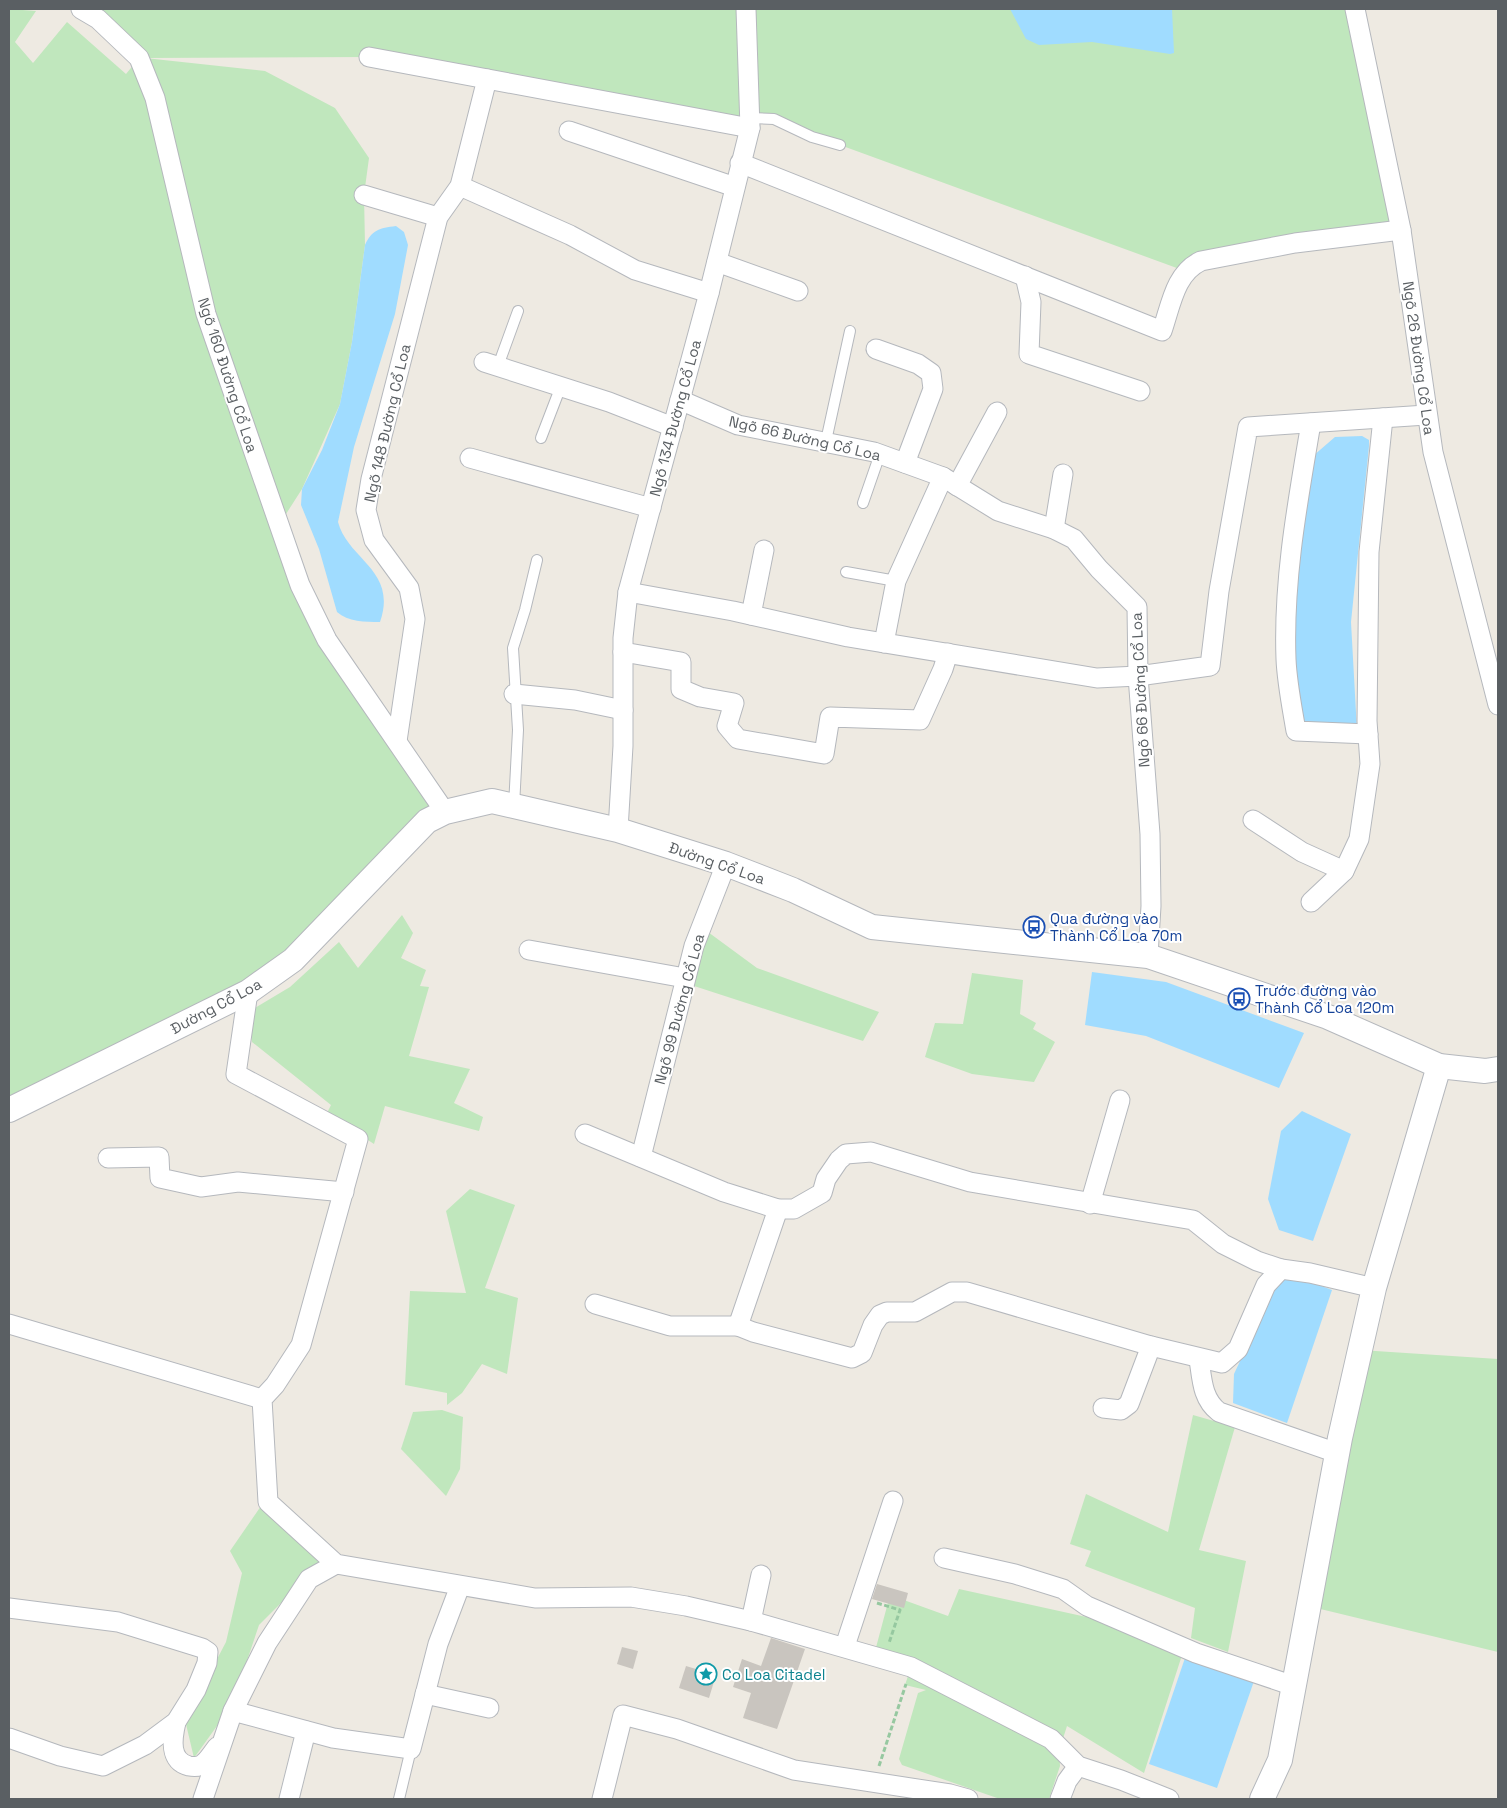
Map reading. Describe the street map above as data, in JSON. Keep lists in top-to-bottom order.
{
  "streets": {
    "street": [
      "Ngõ 26 Đường Cổ Loa",
      "Ngõ 160 Đường Cổ Loa",
      "Ngõ 134 Đường Cổ Loa",
      "Ngõ 148 Đường Cổ Loa",
      "Ngõ 66 Đường Cổ Loa",
      "Đường Cổ Loa",
      "Ngõ 99 Đường Cổ Loa"
    ]
  },
  "crossings": [
    ["Ngõ 160 Đường Cổ Loa", "Ngõ 148 Đường Cổ Loa"],
    ["Ngõ 134 Đường Cổ Loa", "Ngõ 66 Đường Cổ Loa"],
    ["Ngõ 134 Đường Cổ Loa", "Đường Cổ Loa"],
    ["Ngõ 66 Đường Cổ Loa", "Đường Cổ Loa"],
    ["Đường Cổ Loa", "Ngõ 99 Đường Cổ Loa"]
  ],
  "places": {
    "bus stop": ["Qua đường vào Thành Cổ Loa 70m", "Trước đường vào Thành Cổ Loa 120m"],
    "place": ["Co Loa Citadel"]
  }
}
